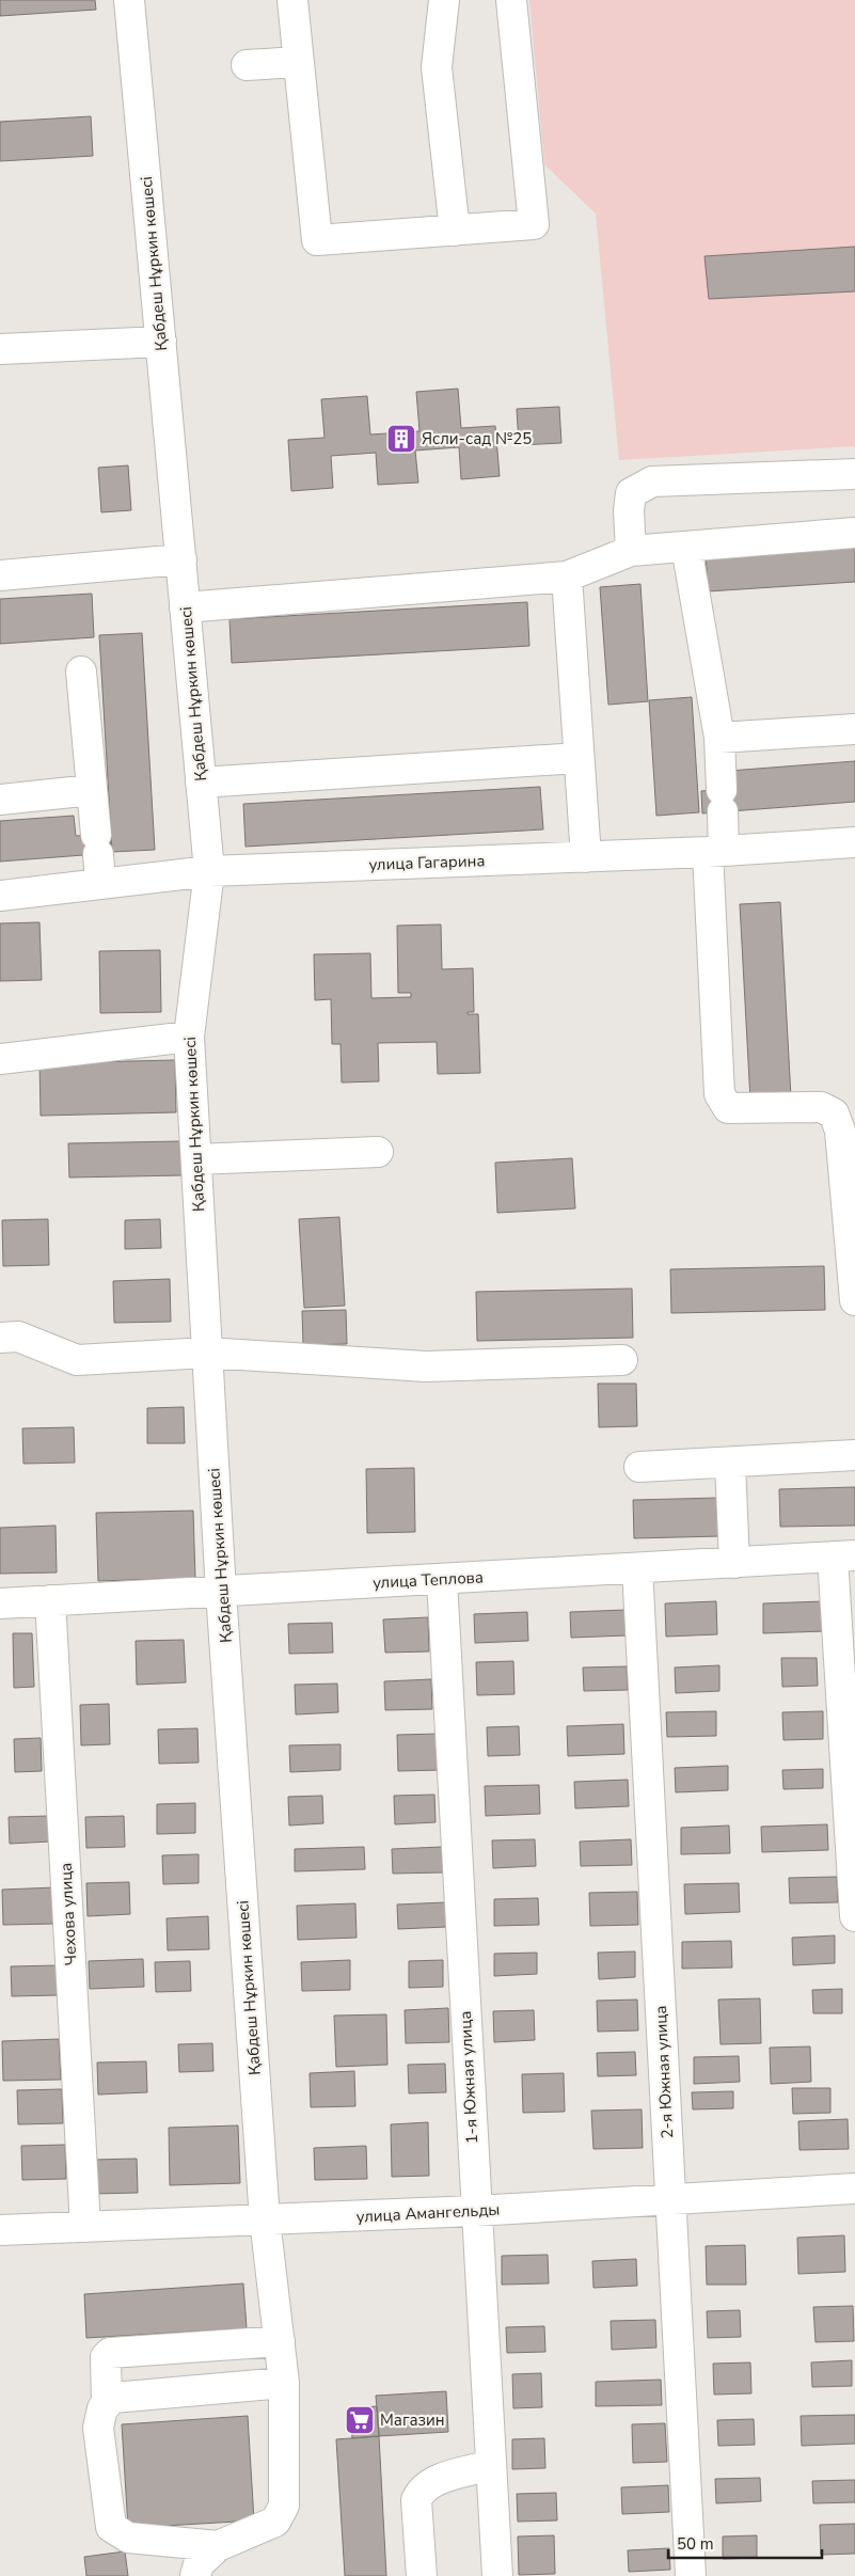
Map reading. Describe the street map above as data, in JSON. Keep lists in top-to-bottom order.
{
  "streets": {
    "street": [
      "Қабдеш Нұркин көшесі",
      "улица Гагарина",
      "улица Теплова",
      "Чехова улица",
      "2-я Южная улица",
      "1-я Южная улица",
      "улица Амангельды"
    ]
  },
  "crossings": [
    ["Қабдеш Нұркин көшесі", "улица Гагарина"],
    ["Қабдеш Нұркин көшесі", "улица Теплова"],
    ["Қабдеш Нұркин көшесі", "улица Амангельды"],
    ["улица Теплова", "Чехова улица"],
    ["улица Теплова", "2-я Южная улица"],
    ["улица Теплова", "1-я Южная улица"],
    ["Чехова улица", "улица Амангельды"],
    ["2-я Южная улица", "улица Амангельды"],
    ["1-я Южная улица", "улица Амангельды"]
  ],
  "places": {
    "building": ["Ясли-сад №25"],
    "supermarket": ["Магазин"]
  },
  "scale_bar": "50 m"
}
